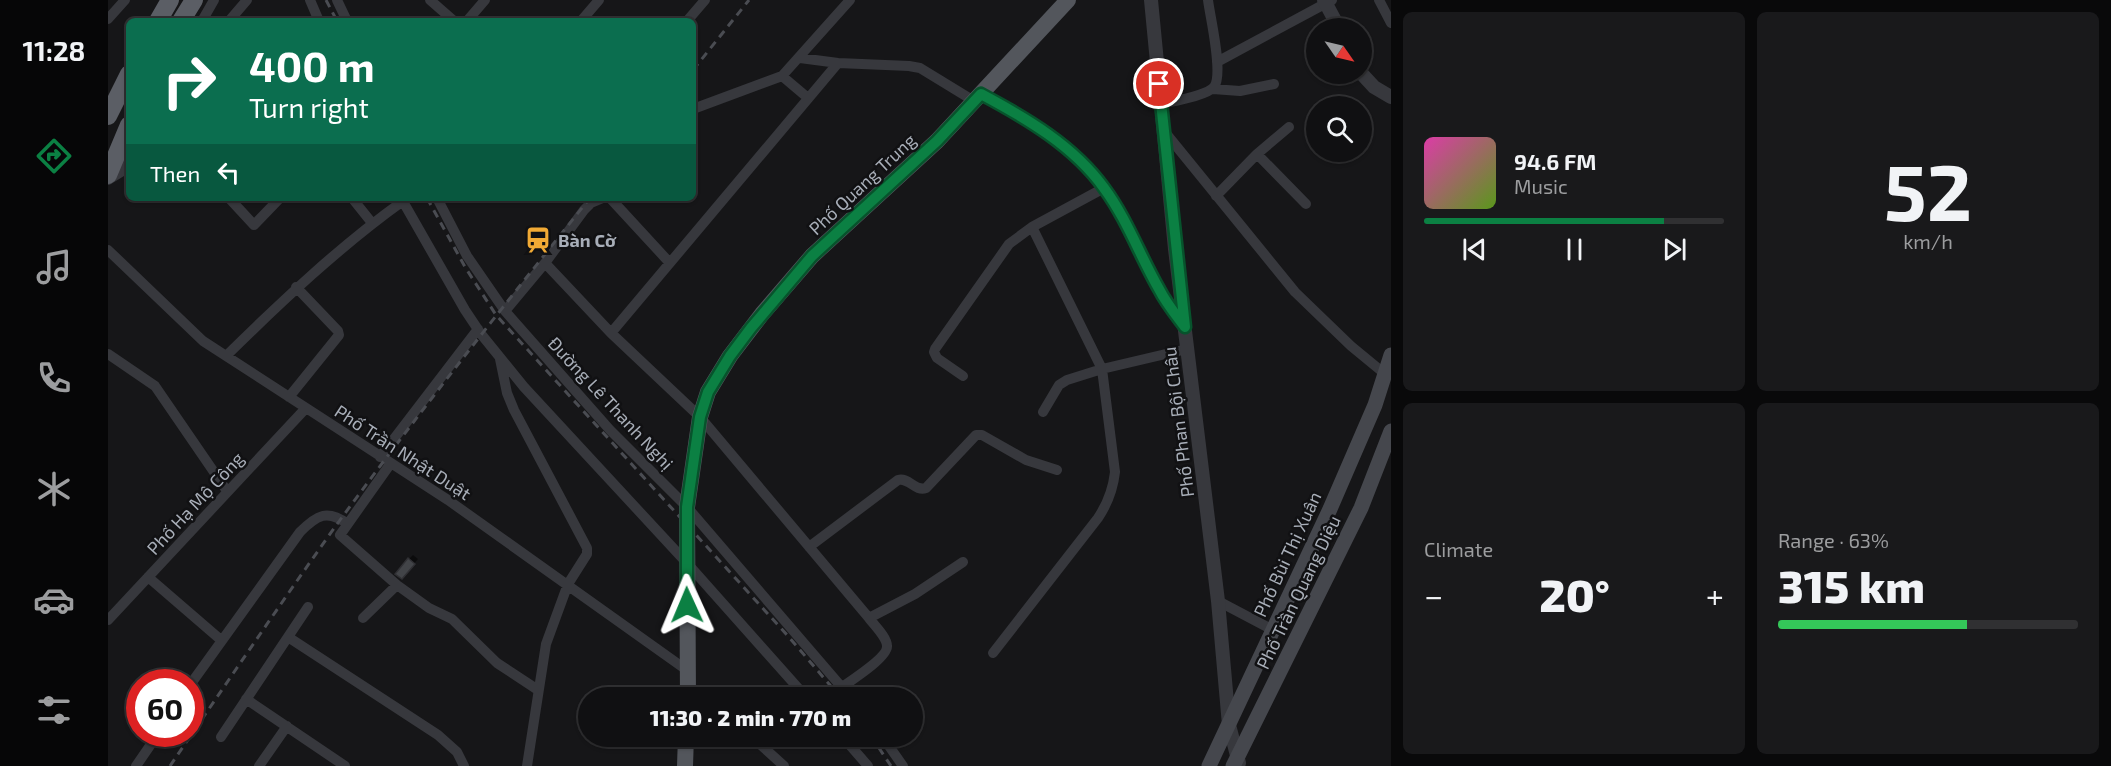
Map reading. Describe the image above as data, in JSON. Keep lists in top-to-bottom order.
{
  "streets": {
    "main road": ["Phố Quang Trung", "Phố Bùi Thị Xuân", "Phố Trần Quang Diệu"],
    "street": [
      "Đường Lê Thanh Nghị",
      "Phố Phan Bội Châu",
      "Phố Trần Nhật Duật",
      "Phố Hạ Mộ Công"
    ]
  },
  "crossings": [
    ["Phố Quang Trung", "Đường Lê Thanh Nghị"],
    ["Phố Quang Trung", "Phố Trần Nhật Duật"],
    ["Phố Phan Bội Châu", "Phố Bùi Thị Xuân"],
    ["Phố Phan Bội Châu", "Phố Trần Quang Diệu"],
    ["Phố Trần Nhật Duật", "Phố Hạ Mộ Công"]
  ],
  "places": {
    "station": ["Bàn Cờ"]
  },
  "north": "bottom right",
  "page": {
    "tabs": "11:28",
    "tile": [
      ["52", "km/h"],
      "Climate",
      ["Range · 63%", "315 km"]
    ],
    "turn": ["400 m", "Turn right"],
    "song": ["94.6 FM", "Music"],
    "then": "Then",
    "heat": ["−", "20°", "+"],
    "limit": "60",
    "trip": "11:30 · 2 min · 770 m"
  }
}
